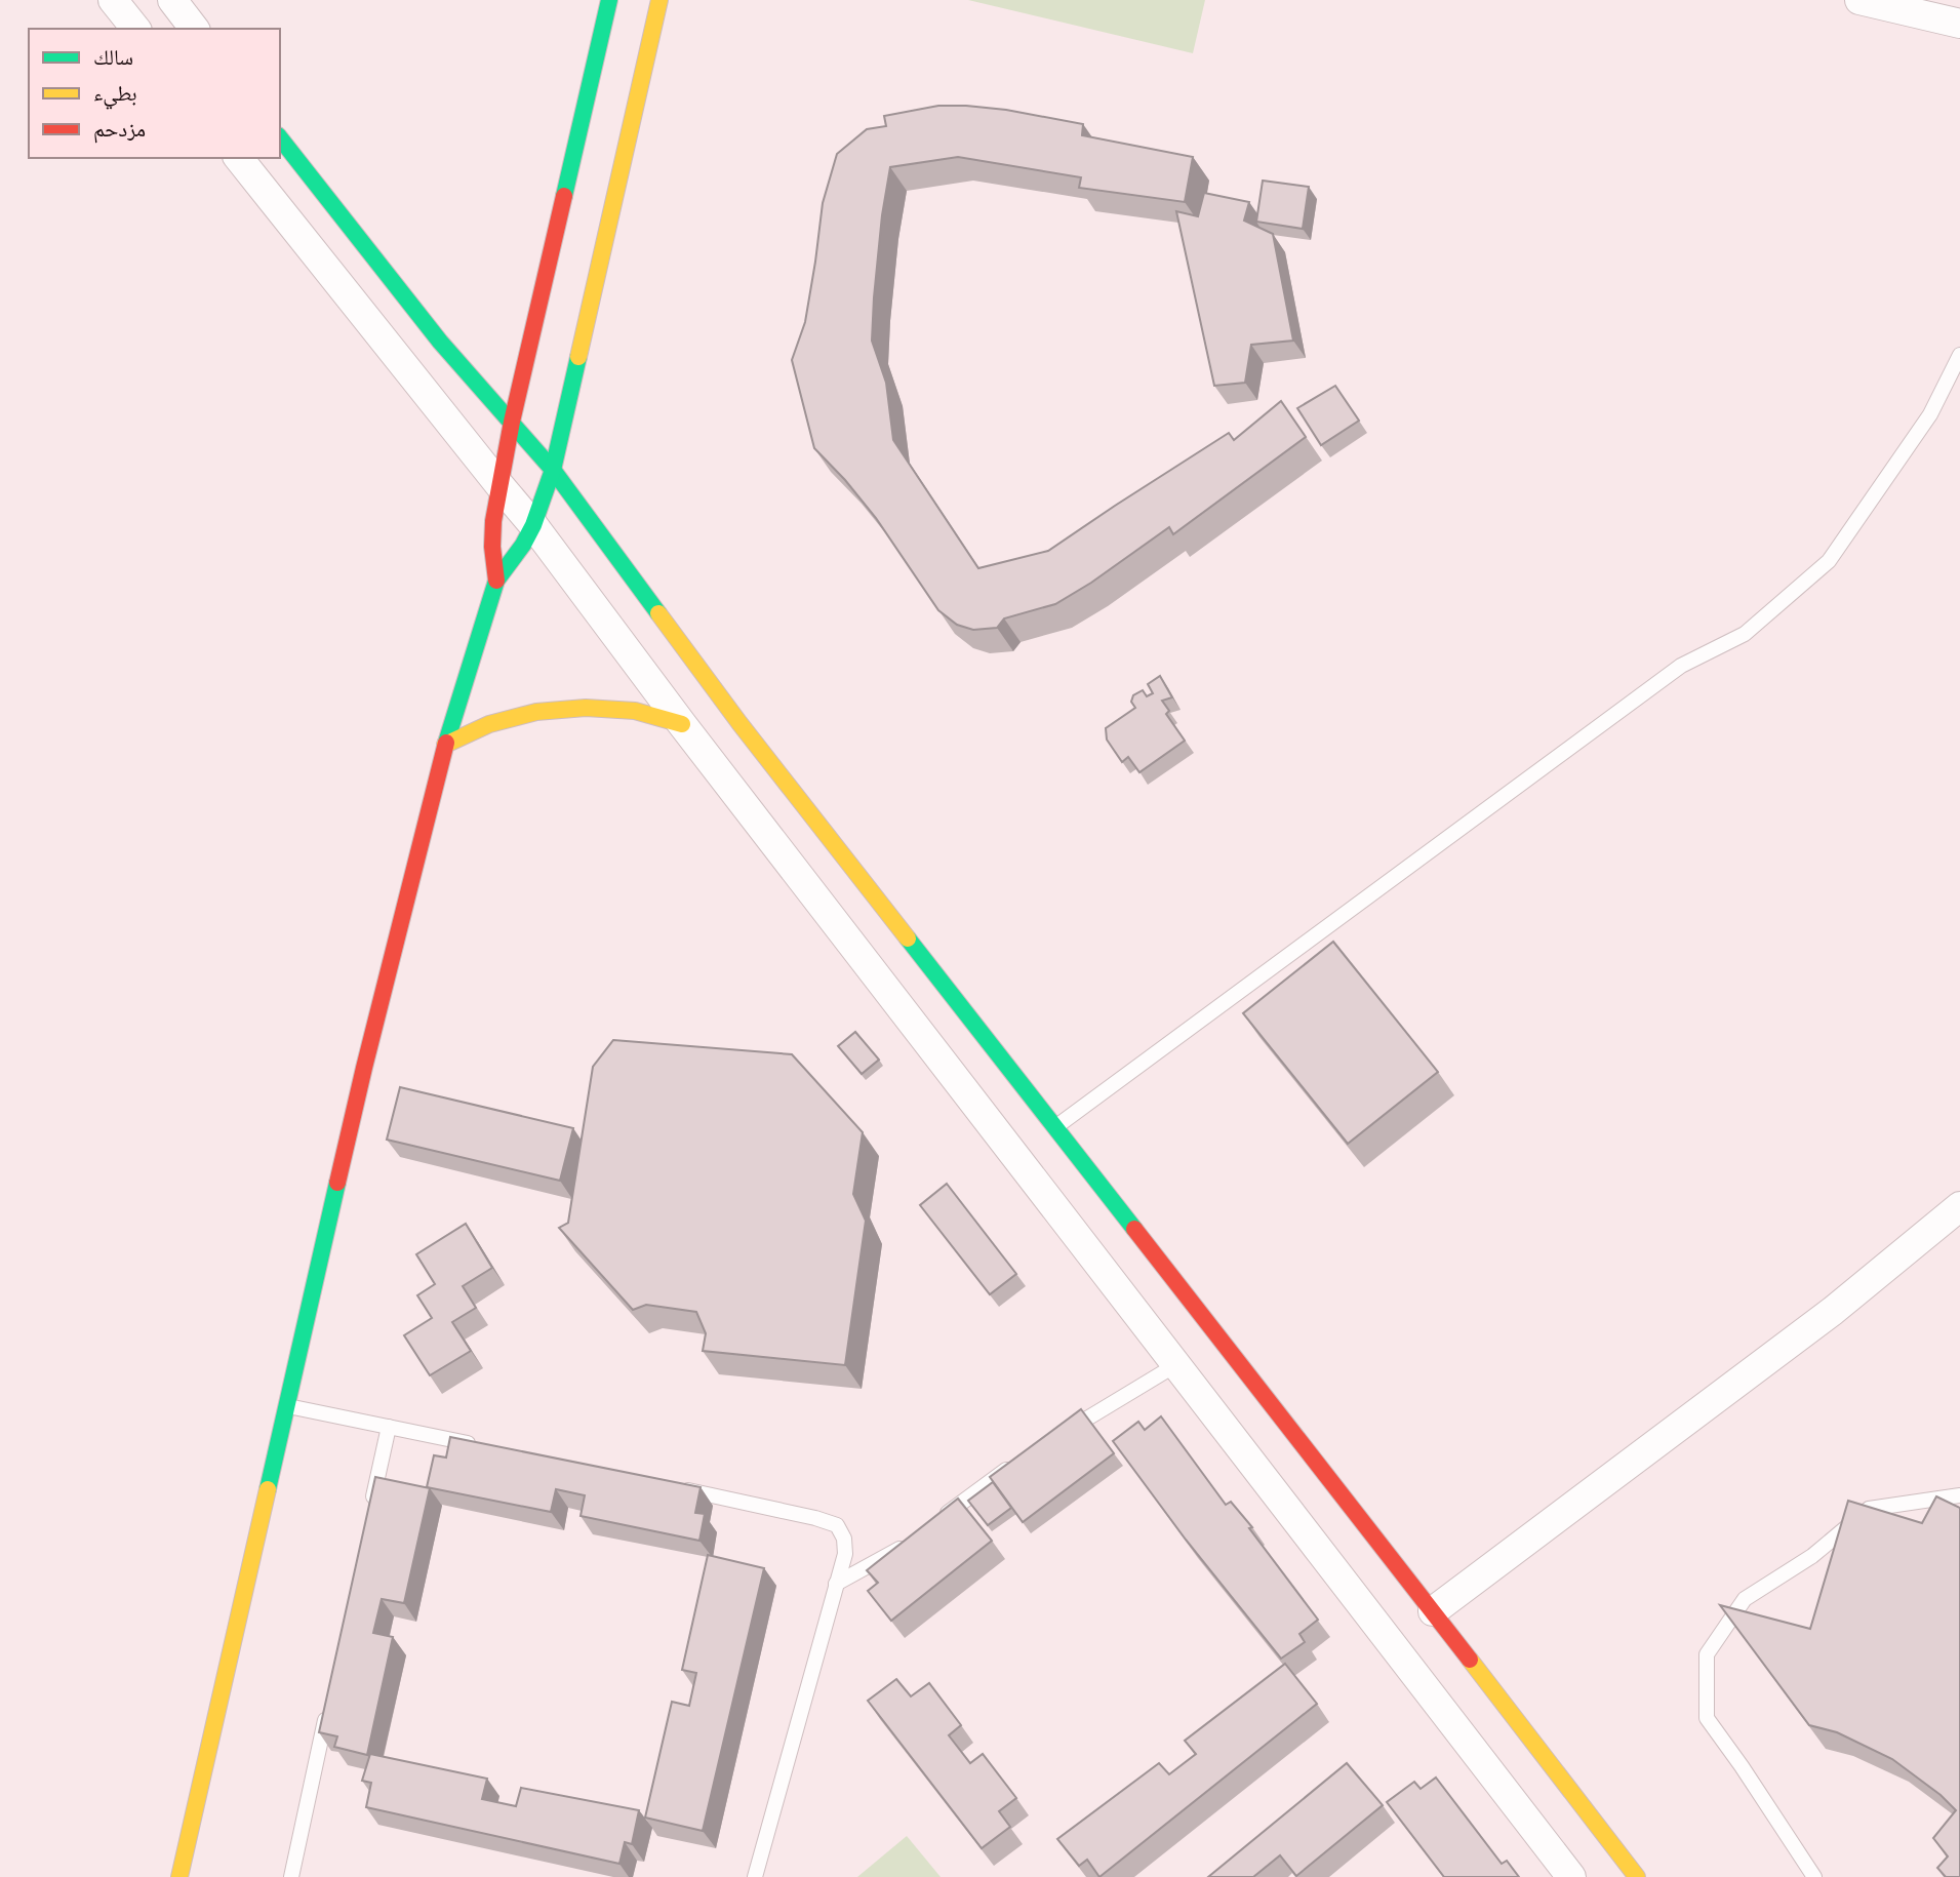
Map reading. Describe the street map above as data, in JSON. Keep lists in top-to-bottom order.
{
  "legend": ["سالك", "بطيء", "مزدحم"]
}
